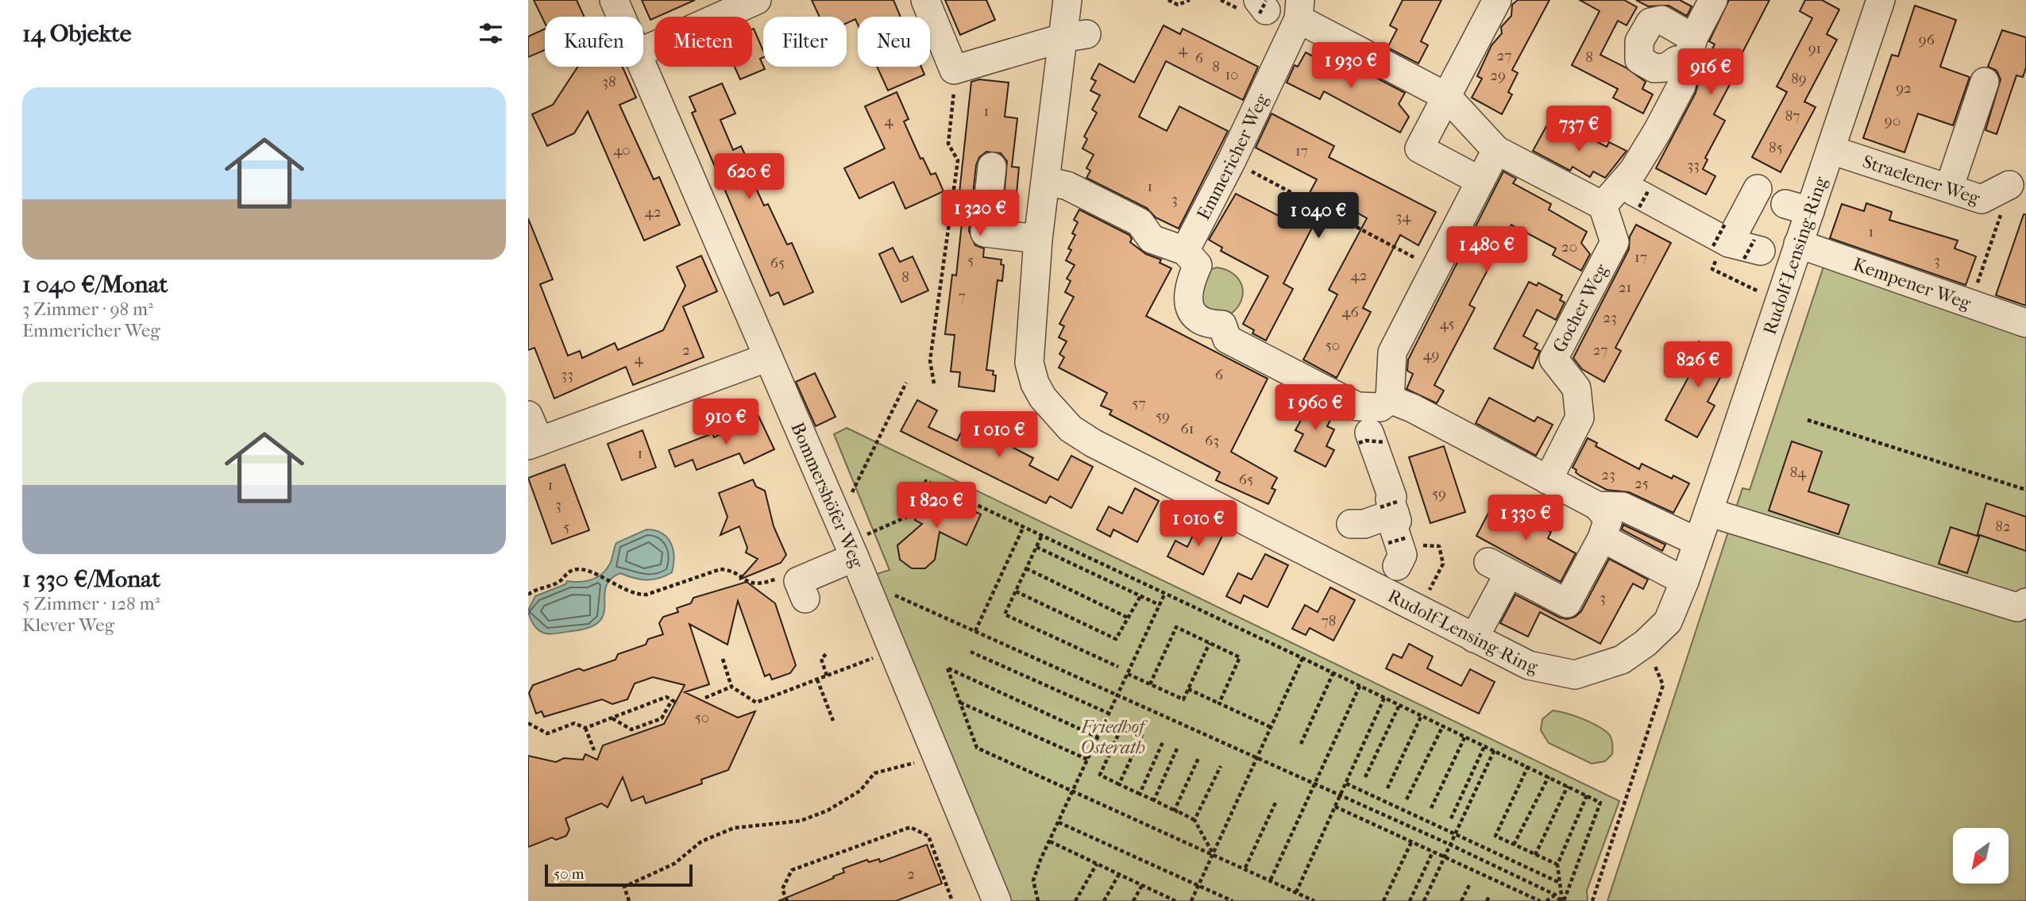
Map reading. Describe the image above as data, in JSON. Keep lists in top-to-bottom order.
{
  "streets": {
    "street": [
      "Emmericher Weg",
      "Straelener Weg",
      "Rudolf-Lensing-Ring",
      "Kempener Weg",
      "Gocher Weg",
      "Bommershöfer Weg"
    ]
  },
  "crossings": [
    ["Straelener Weg", "Rudolf-Lensing-Ring"],
    ["Rudolf-Lensing-Ring", "Kempener Weg"]
  ],
  "parks": ["Friedhof Osterath"],
  "house_numbers": [
    "96",
    "91",
    "4",
    "27",
    "8",
    "6",
    "8",
    "10",
    "29",
    "89",
    "38",
    "92",
    "1",
    "87",
    "4",
    "90",
    "85",
    "40",
    "17",
    "33",
    "1",
    "3",
    "42",
    "34",
    "1",
    "20",
    "17",
    "5",
    "3",
    "65",
    "42",
    "8",
    "21",
    "7",
    "46",
    "23",
    "45",
    "50",
    "2",
    "27",
    "49",
    "4",
    "33",
    "6",
    "57",
    "59",
    "61",
    "63",
    "1",
    "84",
    "23",
    "65",
    "25",
    "1",
    "59",
    "3",
    "82",
    "5",
    "3",
    "78",
    "50",
    "2"
  ],
  "scale_bar": "50 m",
  "north": "bottom left",
  "page": {
    "heading": "14 Objekte",
    "chip": [
      "Kaufen",
      "Mieten",
      "Filter",
      "Neu"
    ],
    "price": [
      "1 930 €",
      "916 €",
      "737 €",
      "620 €",
      "1 320 €",
      "1 040 €",
      "1 480 €",
      "826 €",
      "1 960 €",
      "910 €",
      "1 010 €",
      "1 820 €",
      "1 330 €",
      "1 010 €"
    ],
    "list": [
      {
        "name": "1 040 €/Monat",
        "note": "3 Zimmer · 98 m² · Emmericher Weg"
      },
      {
        "name": "1 330 €/Monat",
        "note": "5 Zimmer · 128 m² · Klever Weg"
      }
    ],
    "scale": "50 m"
  }
}
